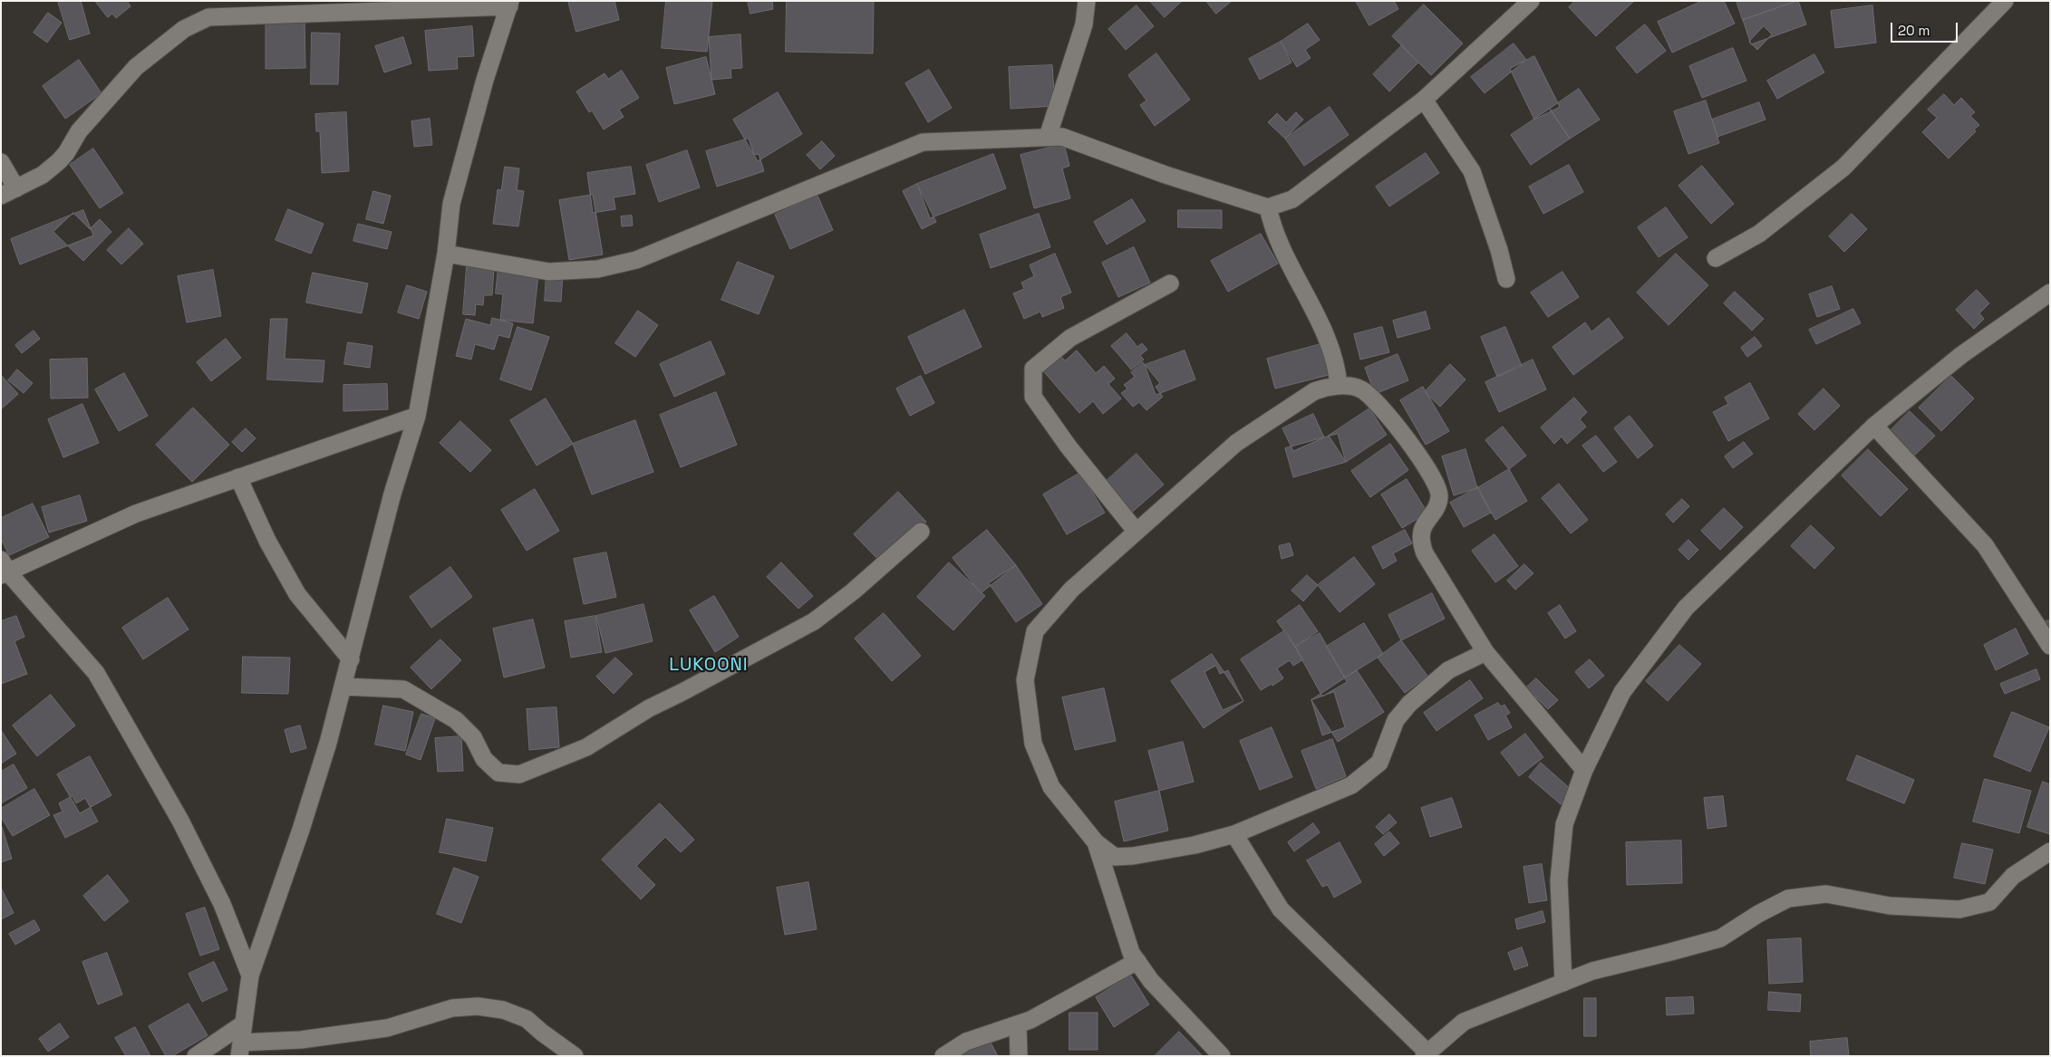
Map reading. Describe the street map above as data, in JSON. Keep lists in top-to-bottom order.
{
  "districts": ["LUKOONI"],
  "scale_bar": "20 m"
}
